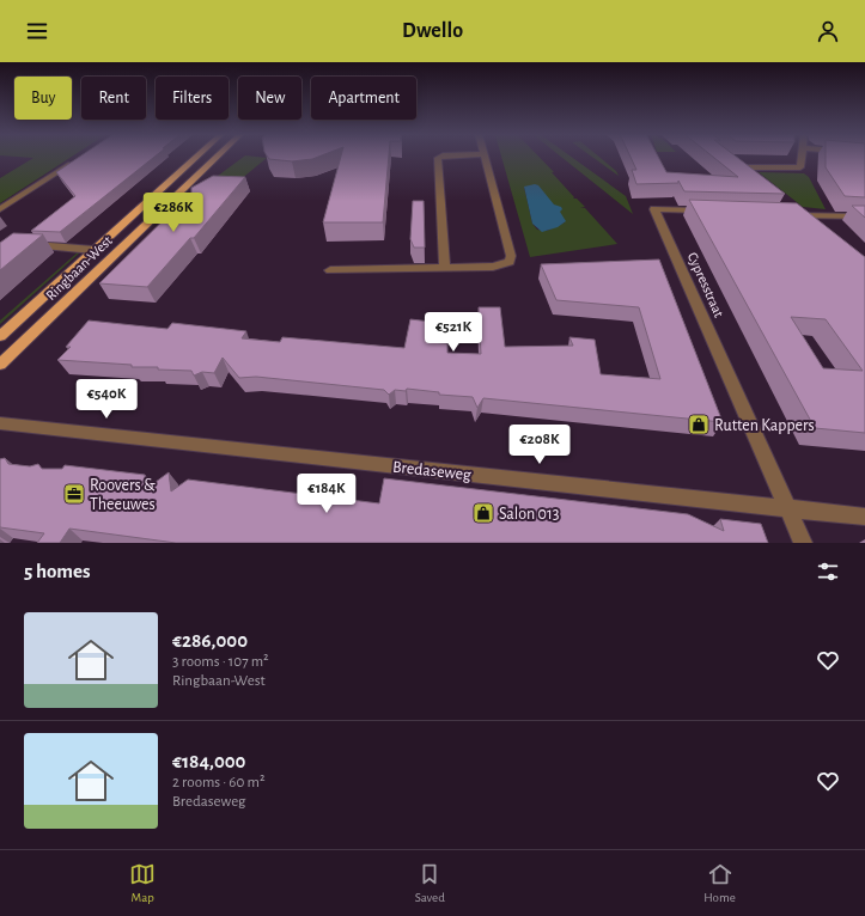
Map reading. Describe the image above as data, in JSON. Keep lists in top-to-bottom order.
{
  "streets": {
    "main road": ["Ringbaan-West"],
    "street": ["Cypresstraat", "Bredaseweg"]
  },
  "crossings": [
    ["Cypresstraat", "Bredaseweg"]
  ],
  "places": {
    "shop": ["Rutten Kappers", "Salon 013"],
    "office": ["Roovers & Theeuwes"]
  },
  "page": {
    "header": "Dwello",
    "chip": [
      "Buy",
      "Rent",
      "Filters",
      "New",
      "Apartment"
    ],
    "price": [
      "€286K",
      "€521K",
      "€540K",
      "€208K",
      "€184K"
    ],
    "heading": "5 homes",
    "list": [
      {
        "name": "€286,000",
        "note": "3 rooms · 107 m² · Ringbaan-West"
      },
      {
        "name": "€184,000",
        "note": "2 rooms · 60 m² · Bredaseweg"
      }
    ],
    "tabs": ["Map", "Saved", "Home"]
  }
}
